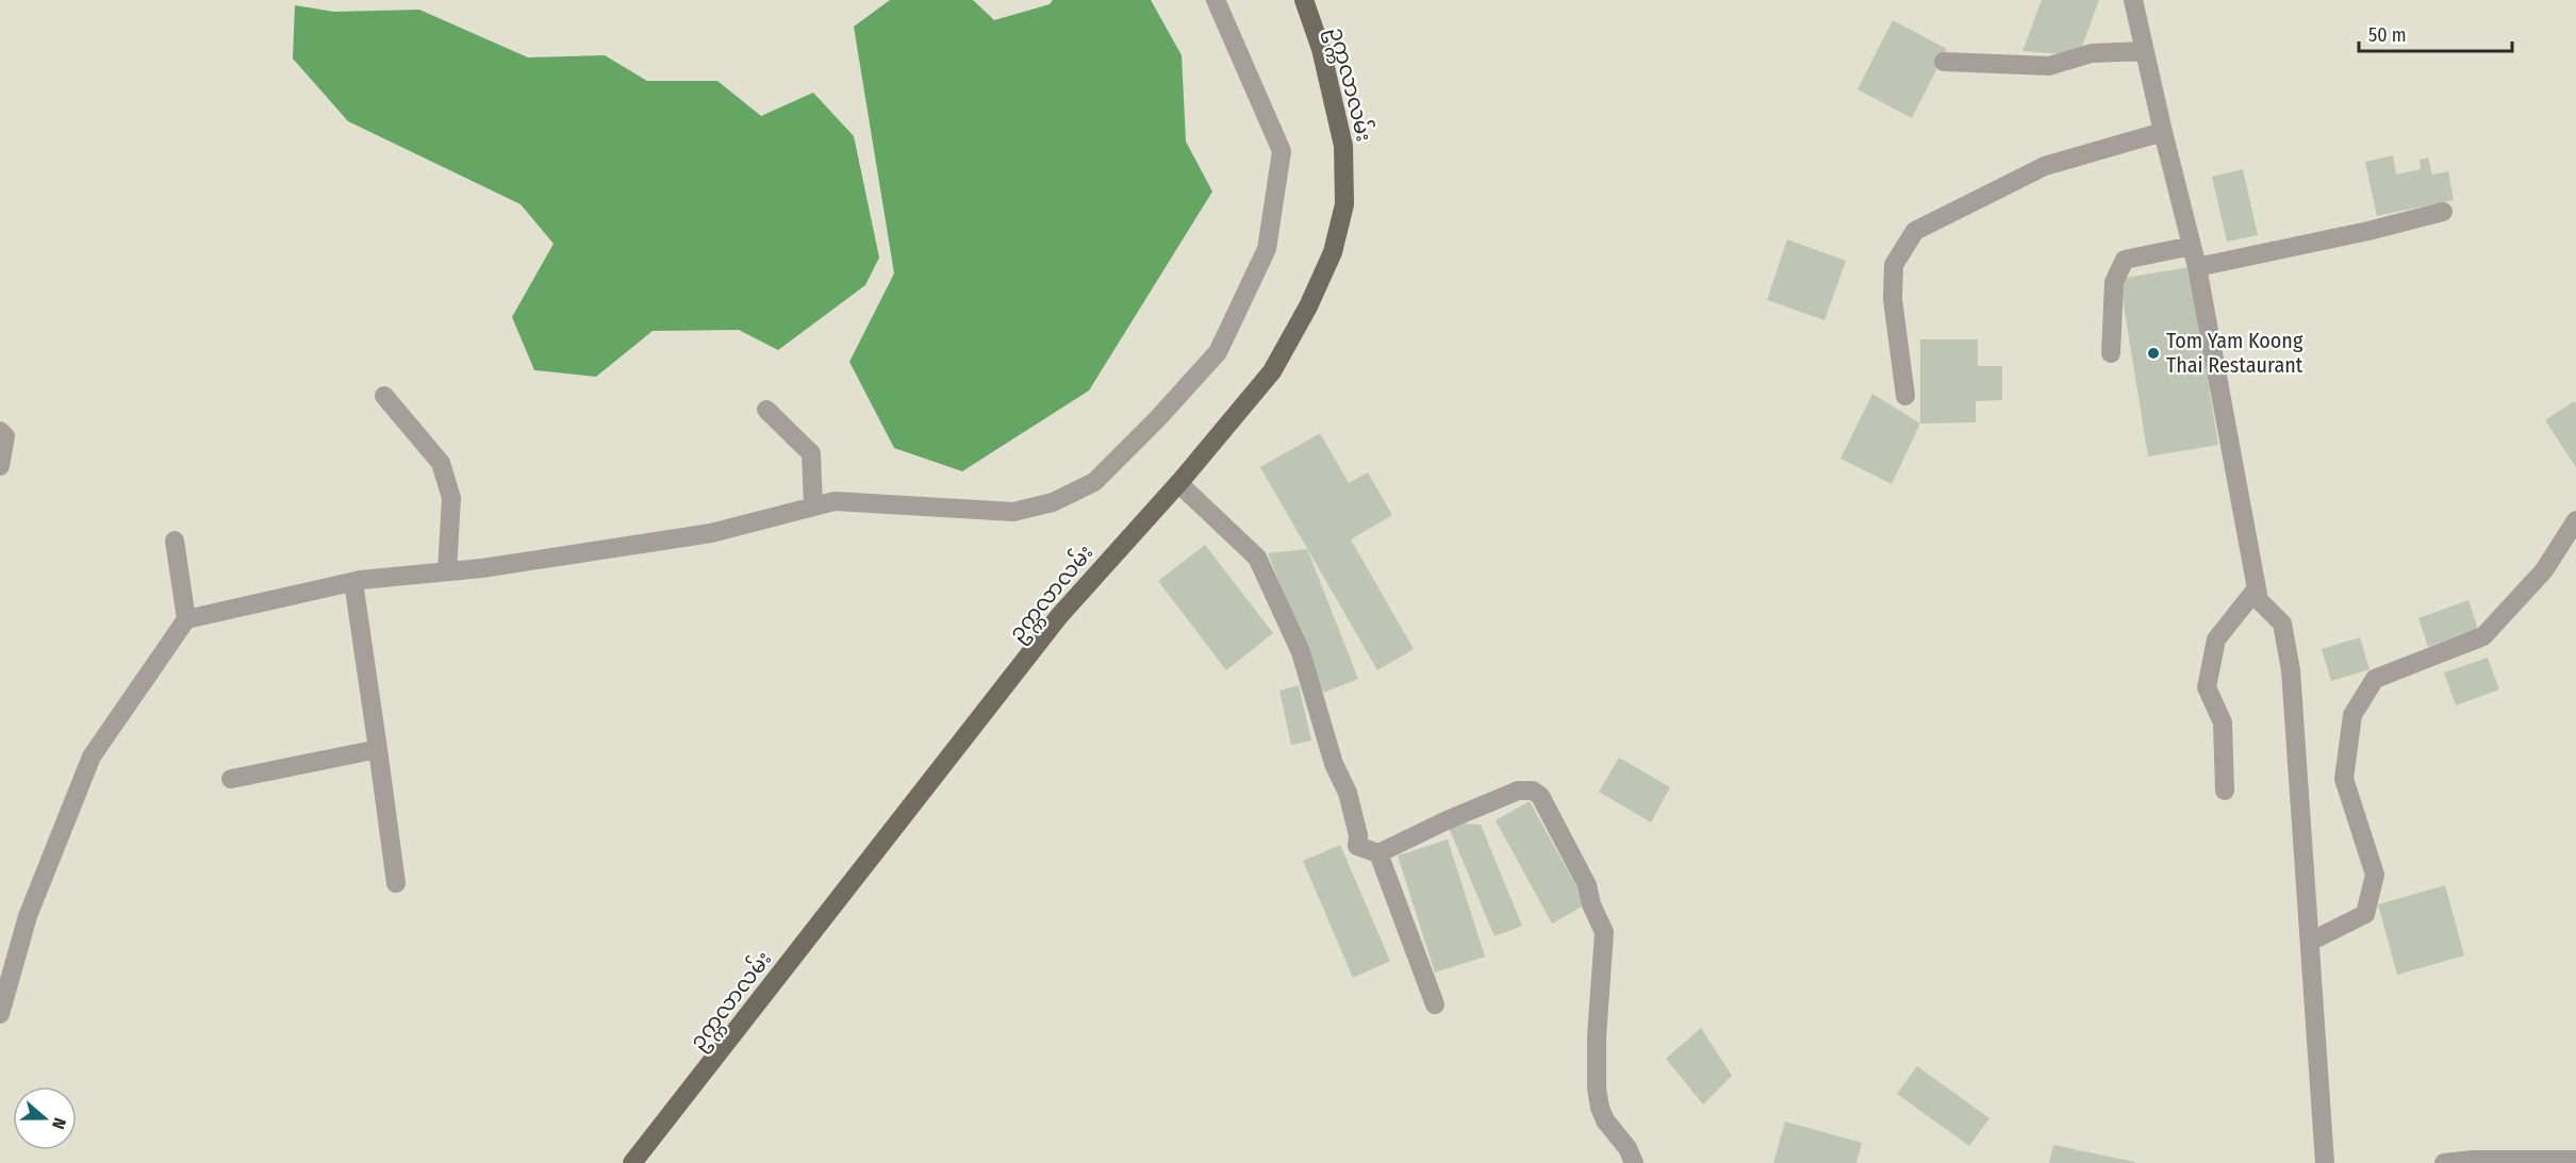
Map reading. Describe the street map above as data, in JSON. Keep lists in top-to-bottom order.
{
  "streets": {
    "main road": ["ဥက္ကလာလမ်း"]
  },
  "places": ["Tom Yam Koong Thai Restaurant"],
  "scale_bar": "50 m",
  "north": "right"
}
